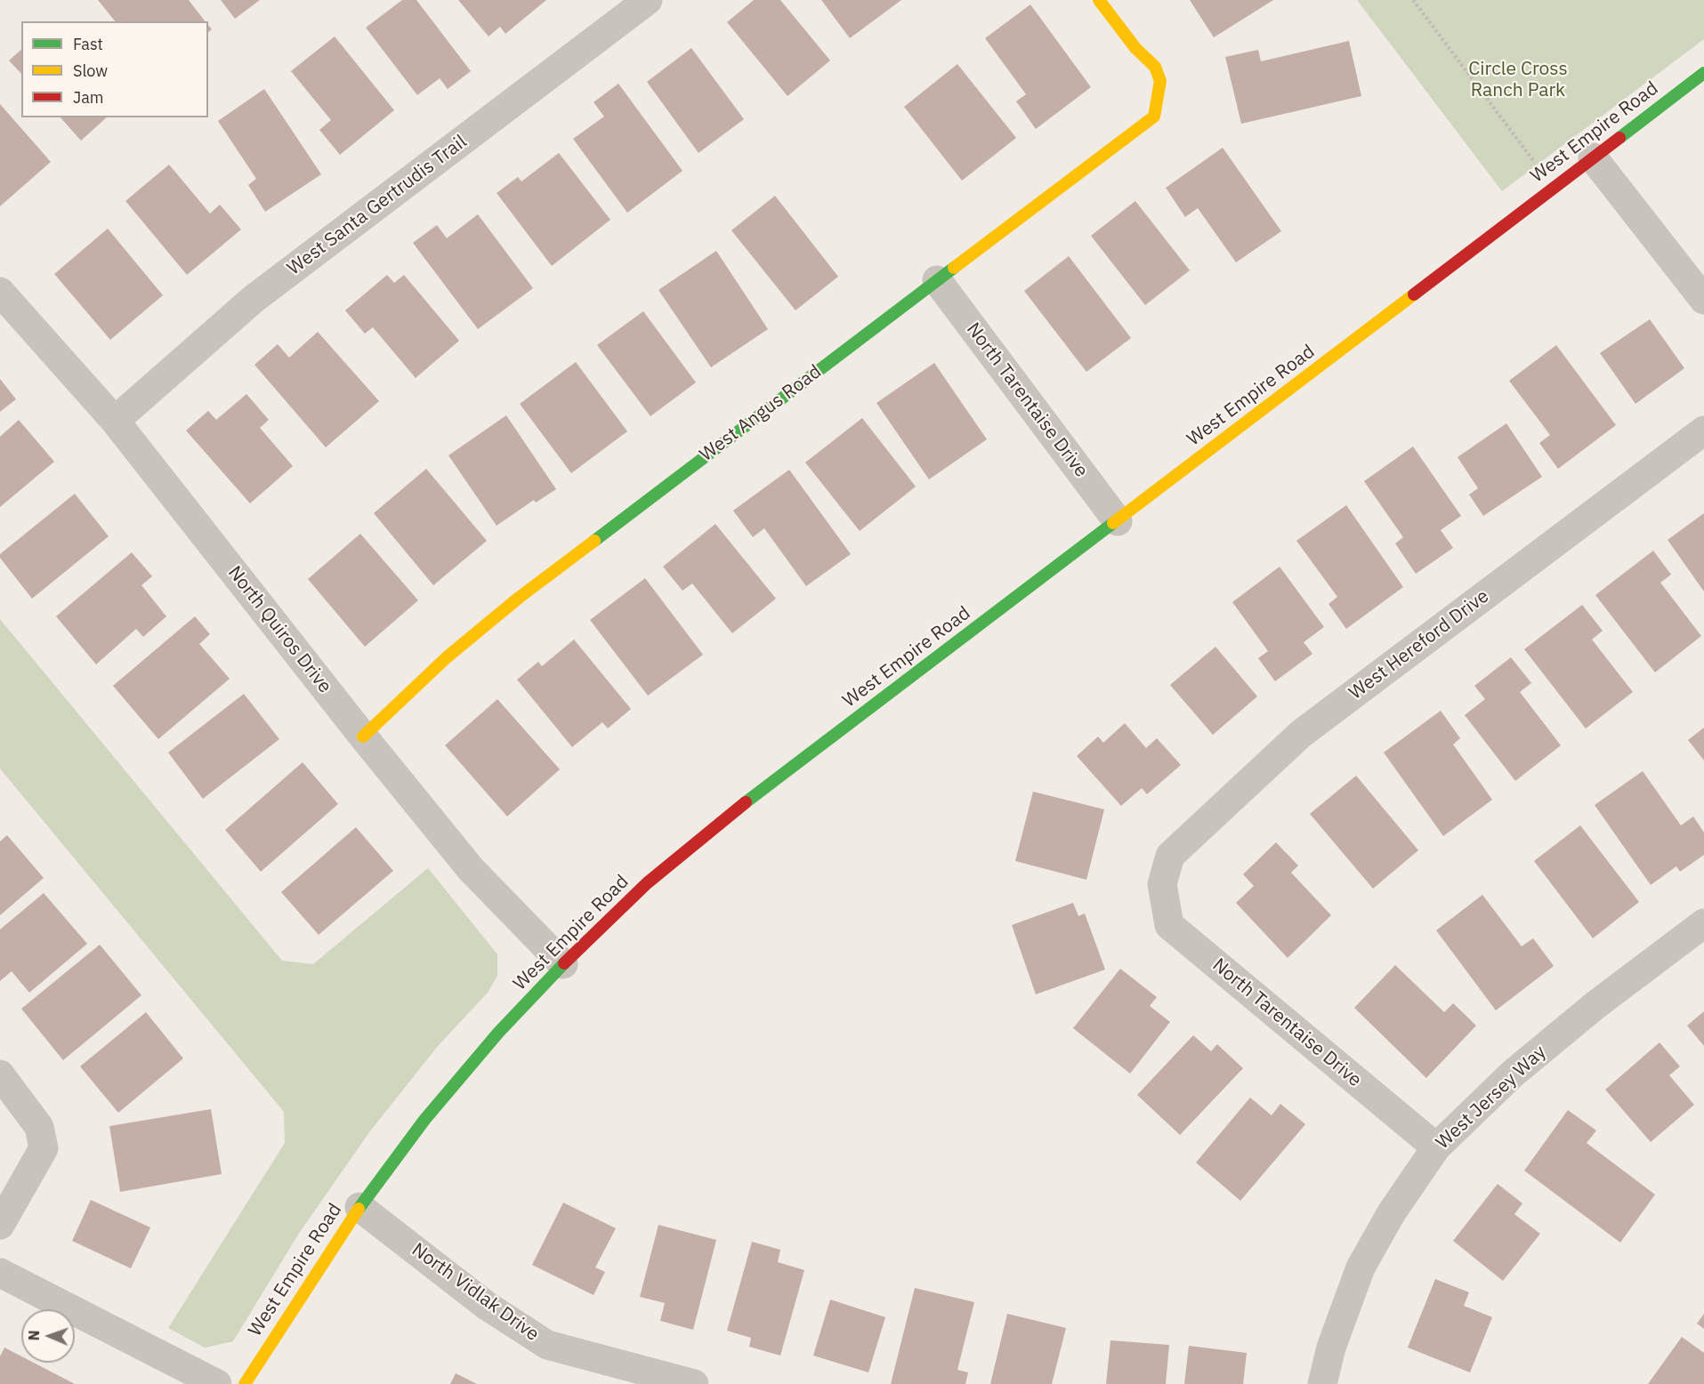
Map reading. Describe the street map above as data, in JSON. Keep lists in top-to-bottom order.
{
  "streets": {
    "street": [
      "West Empire Road",
      "West Santa Gertrudis Trail",
      "North Tarentaise Drive",
      "West Angus Road",
      "North Quiros Drive",
      "West Hereford Drive",
      "West Jersey Way",
      "North Vidlak Drive"
    ]
  },
  "crossings": [
    ["West Empire Road", "North Tarentaise Drive"],
    ["West Empire Road", "North Quiros Drive"],
    ["West Empire Road", "North Vidlak Drive"],
    ["West Santa Gertrudis Trail", "North Quiros Drive"],
    ["North Tarentaise Drive", "West Angus Road"],
    ["North Tarentaise Drive", "West Hereford Drive"],
    ["North Tarentaise Drive", "West Jersey Way"],
    ["West Angus Road", "North Quiros Drive"]
  ],
  "parks": ["Circle Cross Ranch Park"],
  "legend": ["Fast", "Slow", "Jam"],
  "north": "left"
}
